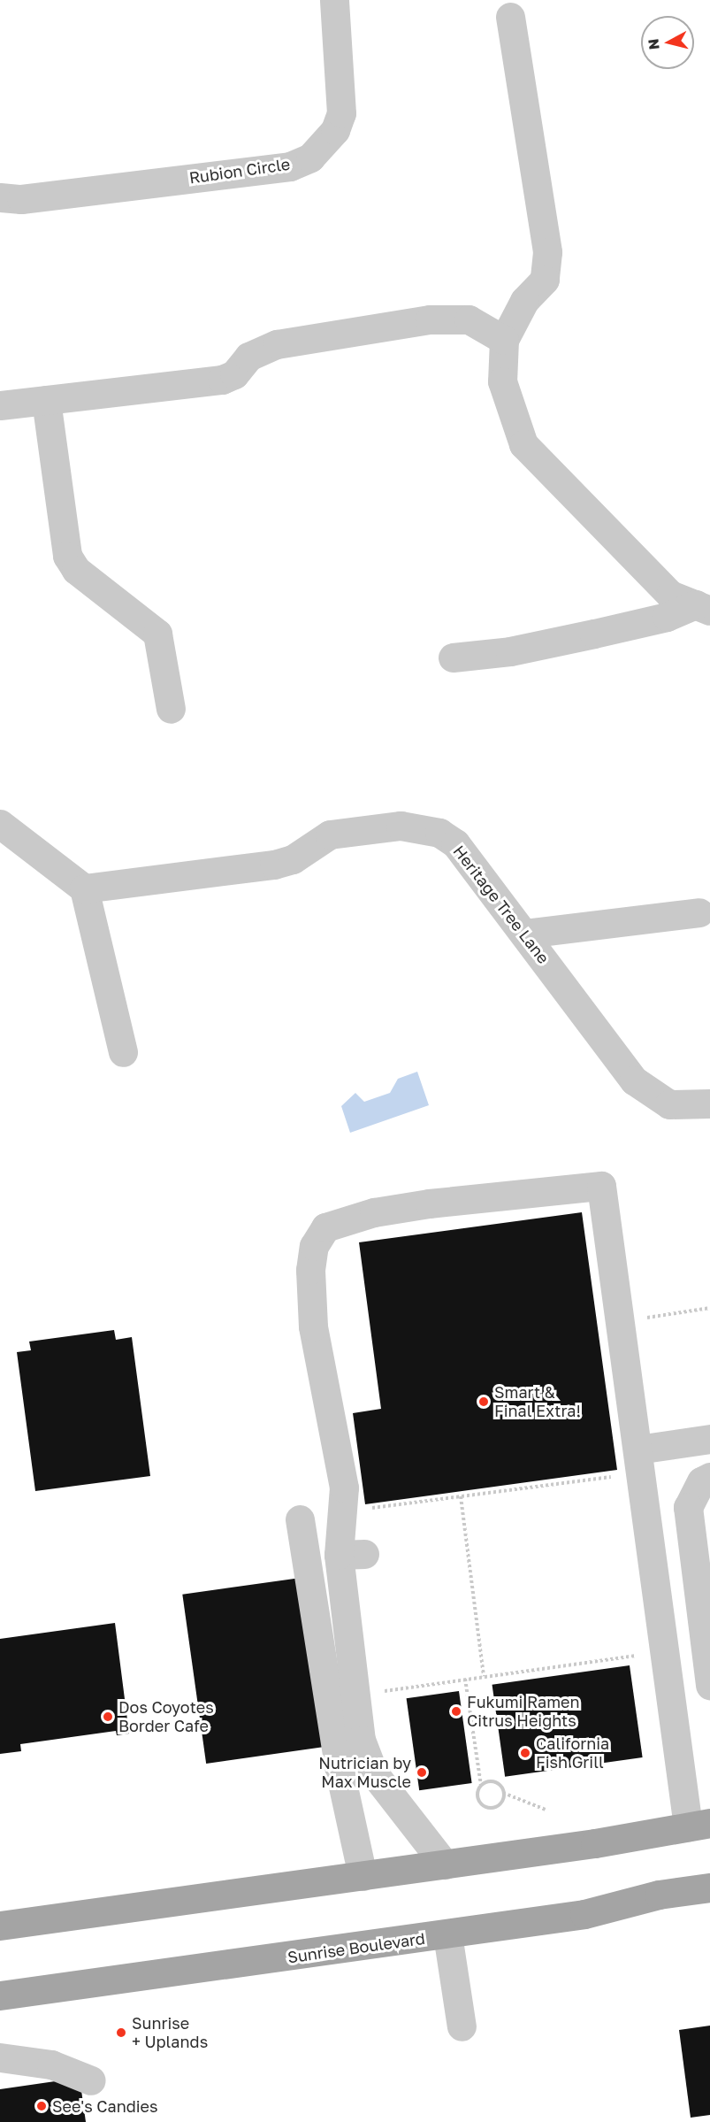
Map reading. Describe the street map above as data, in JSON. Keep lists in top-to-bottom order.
{
  "streets": {
    "main road": ["Sunrise Boulevard"],
    "street": ["Rubion Circle", "Heritage Tree Lane"]
  },
  "places": [
    "Smart & Final Extra!",
    "Fukumi Ramen Citrus Heights",
    "Dos Coyotes Border Cafe",
    "California Fish Grill",
    "Nutrician by Max Muscle",
    "Sunrise + Uplands",
    "See's Candies"
  ],
  "north": "left"
}
